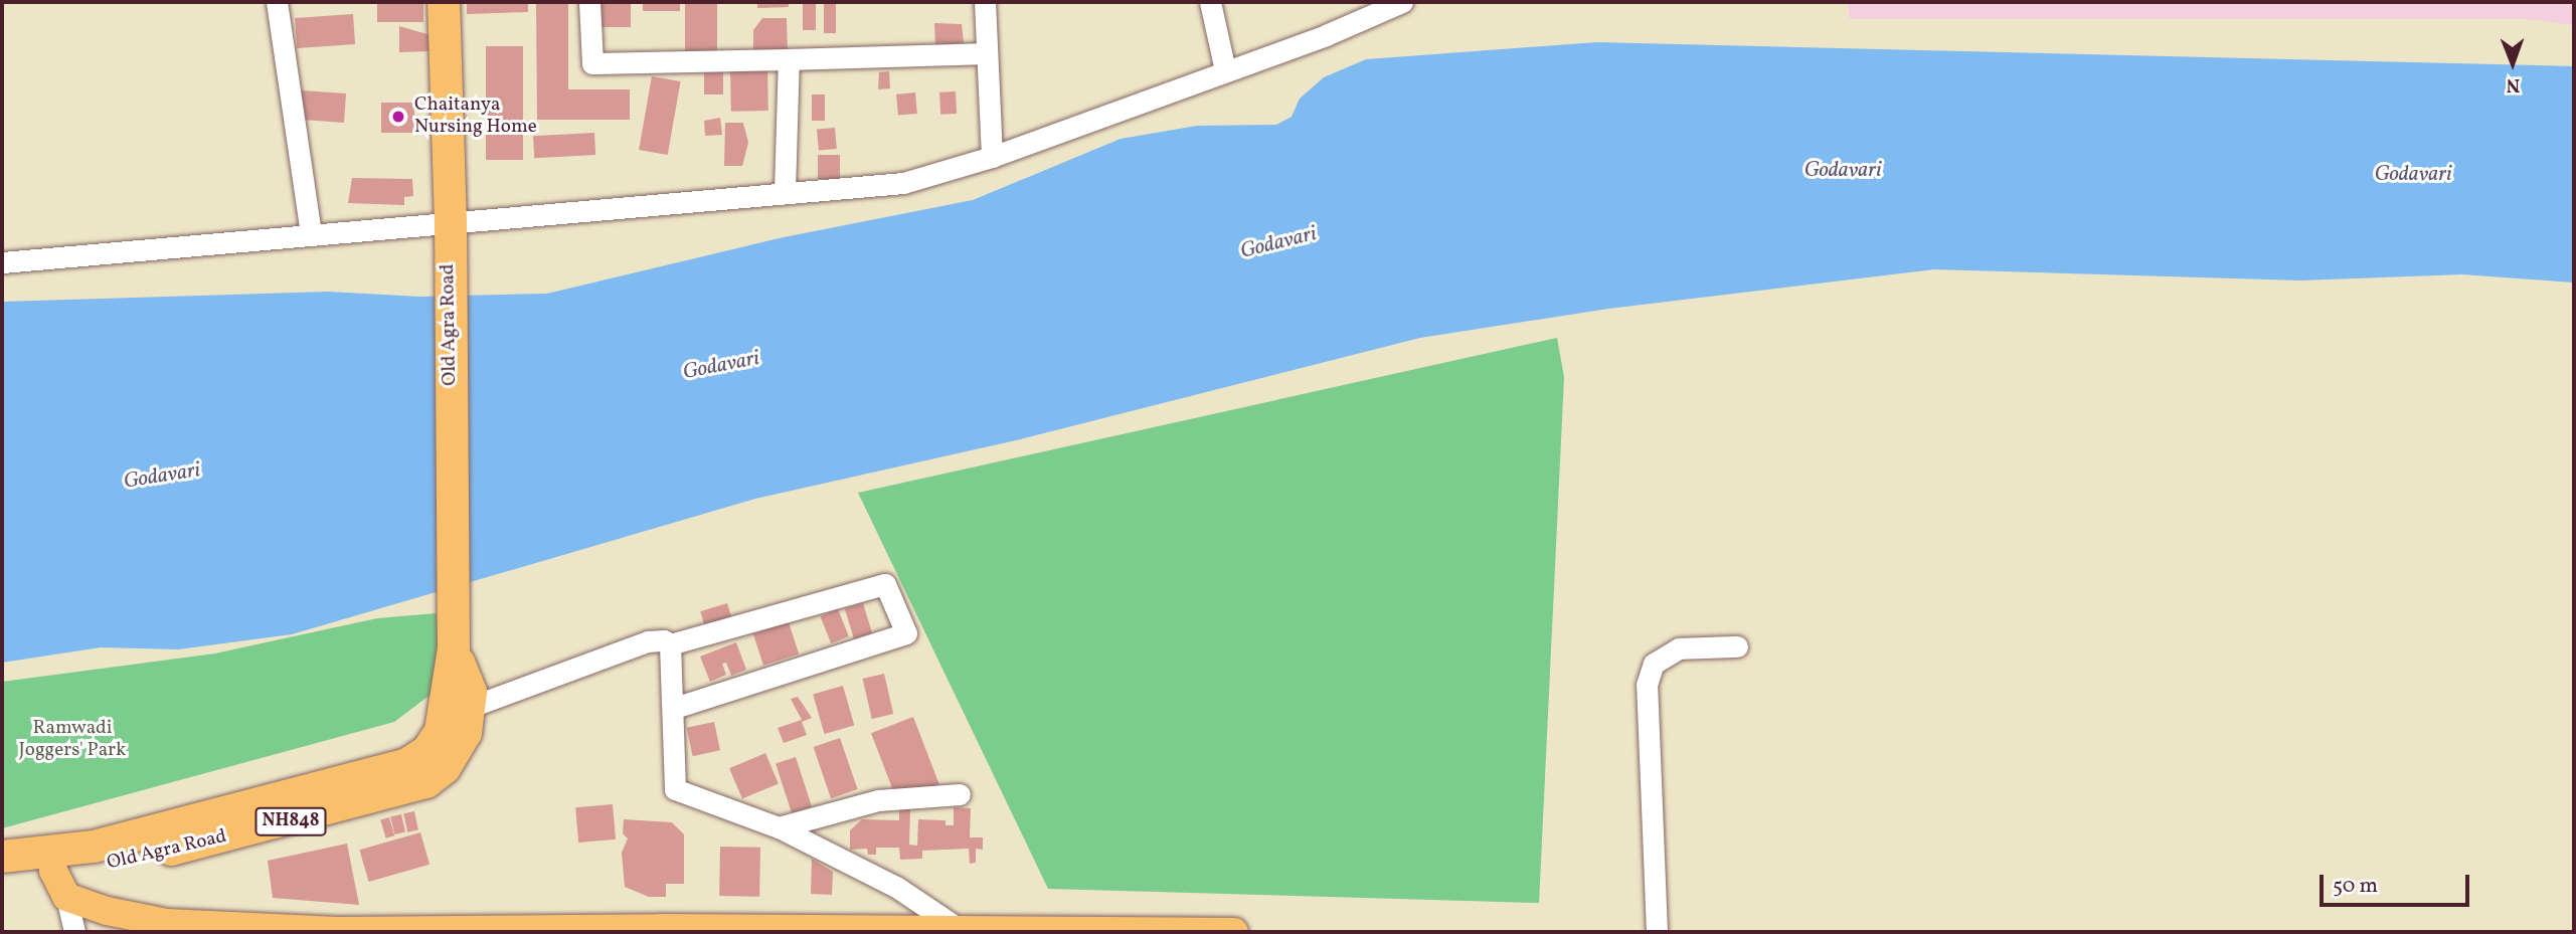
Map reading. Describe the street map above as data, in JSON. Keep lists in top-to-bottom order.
{
  "streets": {
    "highway": ["Old Agra Road", "NH848"]
  },
  "water": ["Godavari"],
  "parks": ["Ramwadi Joggers' Park"],
  "places": ["Chaitanya Nursing Home"],
  "scale_bar": "50 m",
  "north": "bottom"
}
